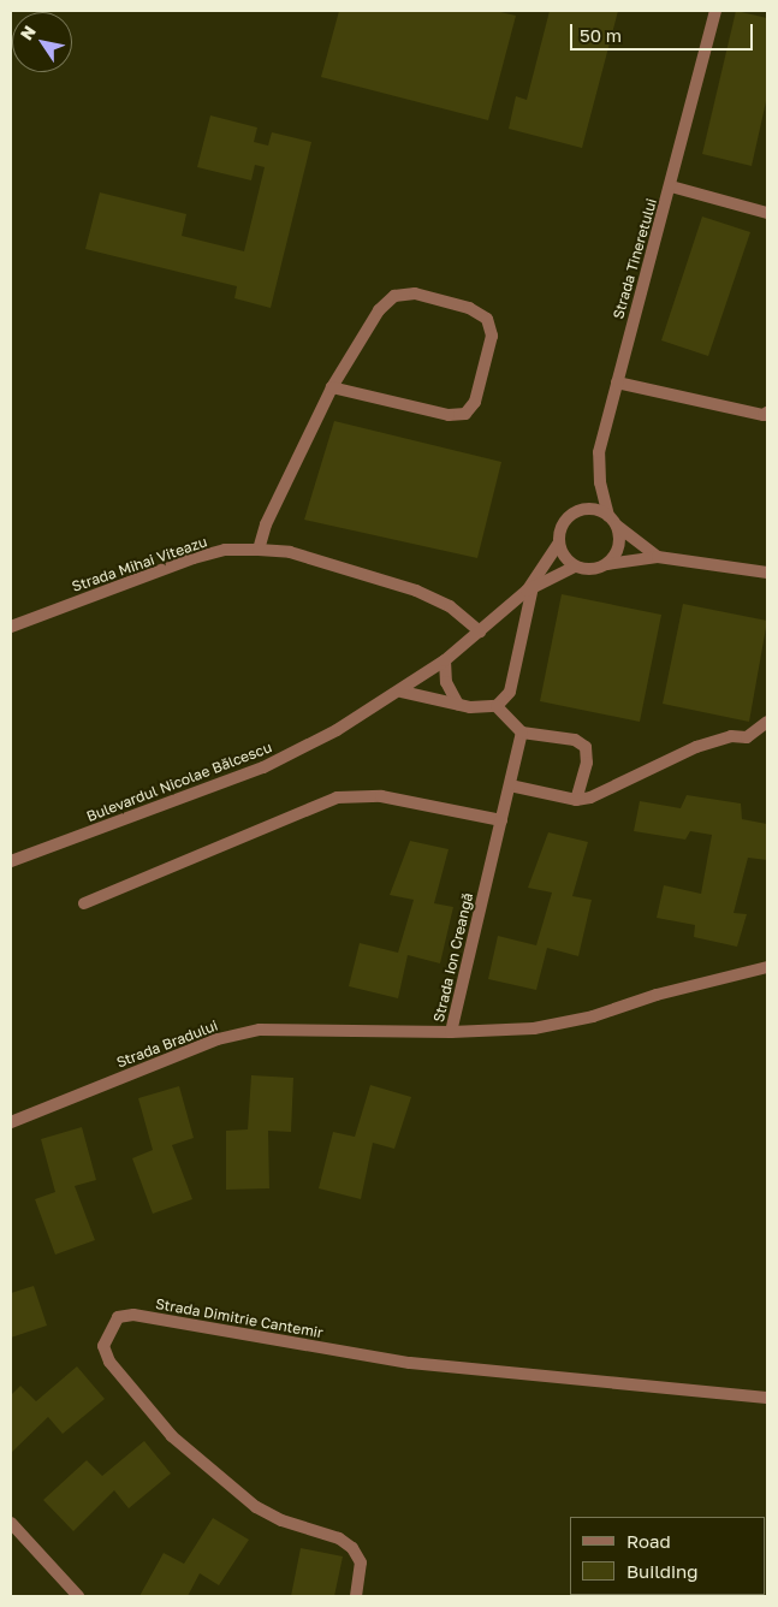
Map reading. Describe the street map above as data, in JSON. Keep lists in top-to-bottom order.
{
  "streets": {
    "street": [
      "Strada Tineretului",
      "Strada Mihai Viteazu",
      "Bulevardul Nicolae Bălcescu",
      "Strada Ion Creangă",
      "Strada Bradului",
      "Strada Dimitrie Cantemir"
    ]
  },
  "crossings": [
    ["Strada Tineretului", "Bulevardul Nicolae Bălcescu"],
    ["Strada Mihai Viteazu", "Bulevardul Nicolae Bălcescu"],
    ["Strada Ion Creangă", "Strada Bradului"]
  ],
  "legend": ["Road", "Building"],
  "scale_bar": "50 m",
  "north": "top left"
}
